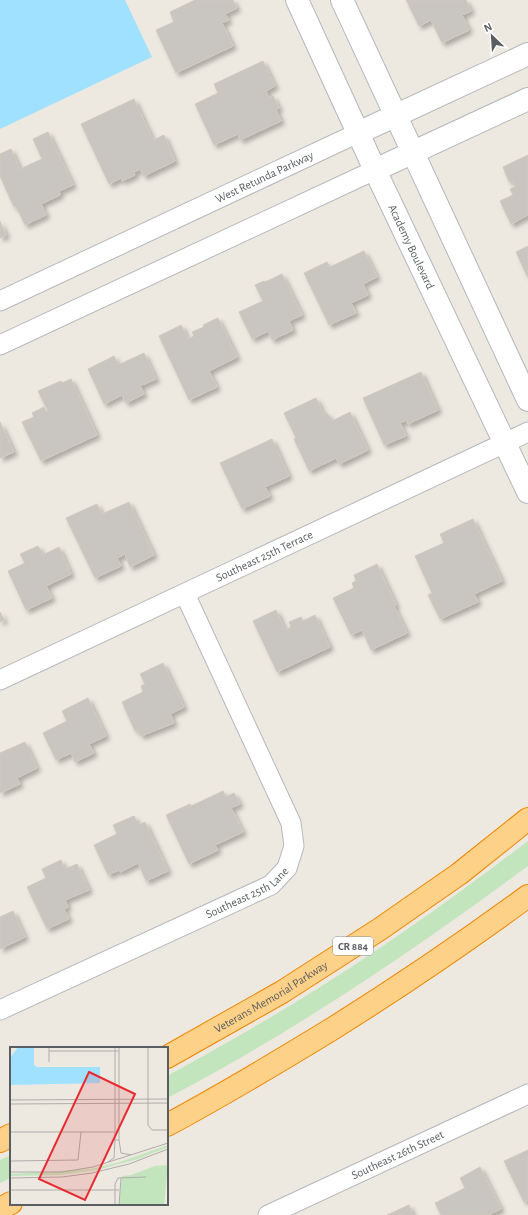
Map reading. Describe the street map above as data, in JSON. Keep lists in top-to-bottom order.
{
  "streets": {
    "highway": ["CR 884", "Veterans Memorial Parkway"],
    "street": [
      "West Retunda Parkway",
      "Academy Boulevard",
      "Southeast 25th Terrace",
      "Southeast 25th Lane",
      "Southeast 26th Street"
    ]
  },
  "crossings": [
    ["West Retunda Parkway", "Academy Boulevard"],
    ["Academy Boulevard", "Southeast 25th Terrace"],
    ["Southeast 25th Terrace", "Southeast 25th Lane"]
  ],
  "north": "top left"
}
